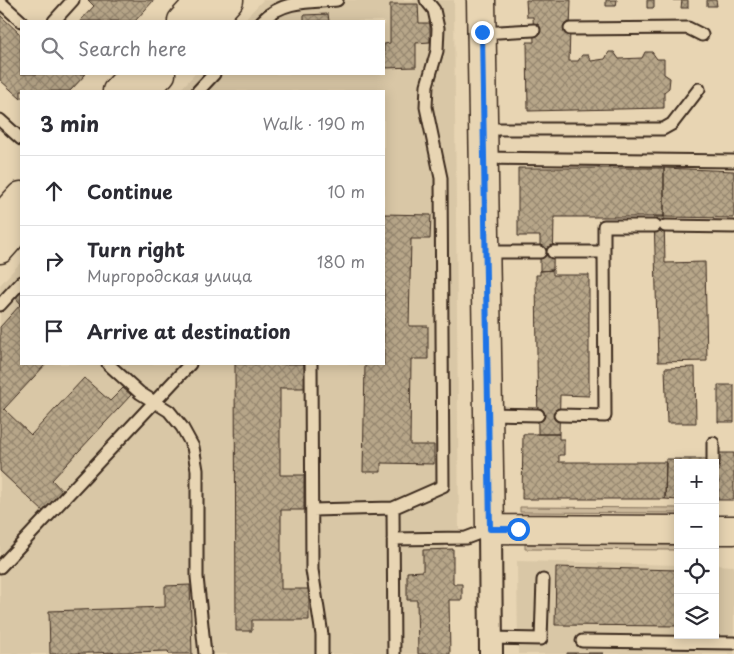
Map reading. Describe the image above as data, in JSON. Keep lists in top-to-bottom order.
{
  "page": {
    "search": "Search here",
    "heading": ["3 min", "Walk · 190 m"],
    "list": [
      ["Continue", "10 m"],
      ["Turn right", "Миргородская улица", "180 m"],
      "Arrive at destination"
    ],
    "map_buttons": ["+", "−"]
  }
}
